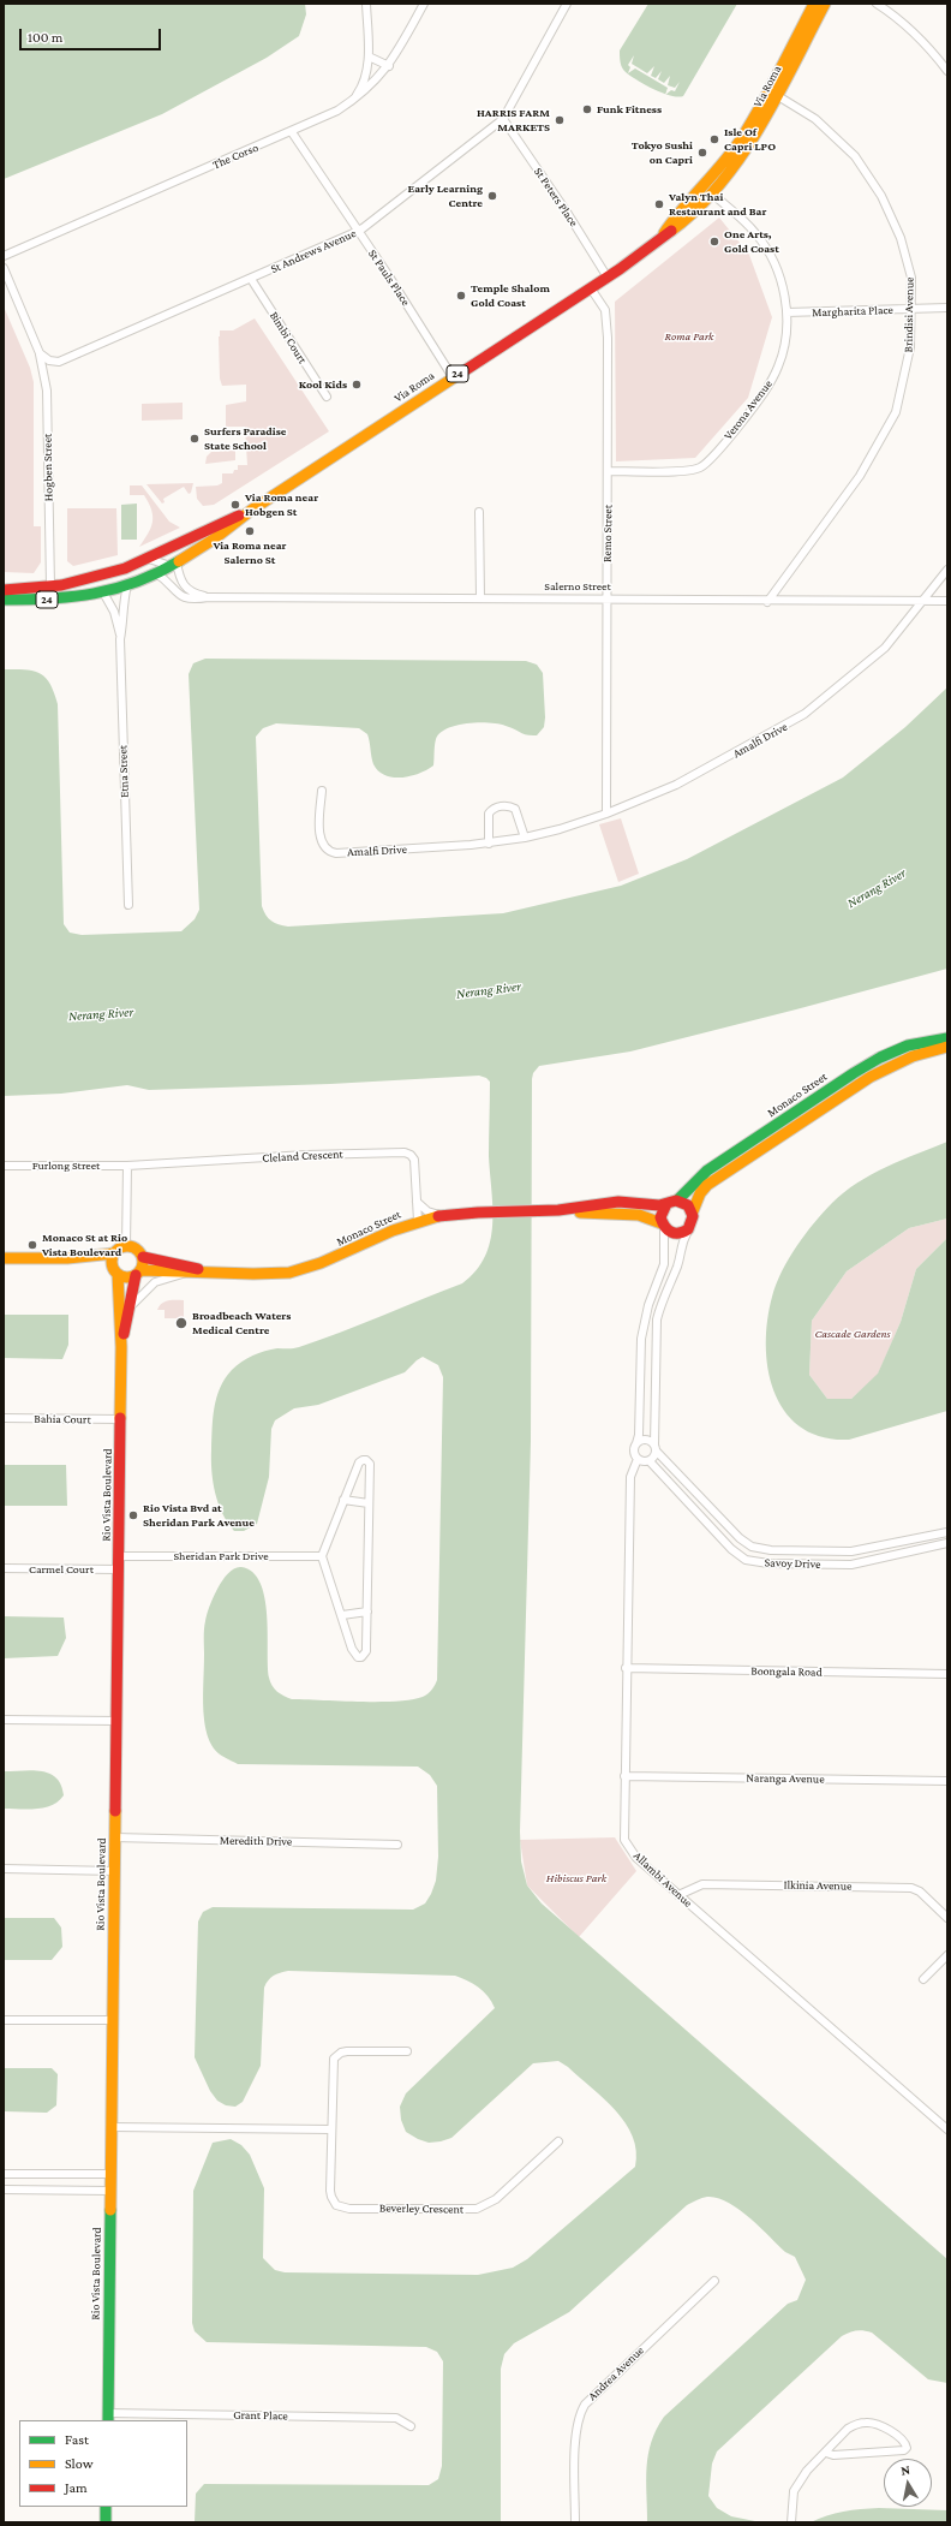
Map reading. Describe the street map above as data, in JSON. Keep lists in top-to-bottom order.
{
  "streets": {
    "street": [
      "Via Roma",
      "The Corso",
      "St Peters Place",
      "St Andrews Avenue",
      "St Pauls Place",
      "Margharita Place",
      "Brindisi Avenue",
      "Bimbi Court",
      "24",
      "Verona Avenue",
      "Hogben Street",
      "Remo Street",
      "Salerno Street",
      "Amalfi Drive",
      "Etna Street",
      "Monaco Street",
      "Cleland Crescent",
      "Furlong Street",
      "Bahia Court",
      "Rio Vista Boulevard",
      "Sheridan Park Drive",
      "Savoy Drive",
      "Carmel Court",
      "Boongala Road",
      "Naranga Avenue",
      "Meredith Drive",
      "Allambi Avenue",
      "Ilkinia Avenue",
      "Beverley Crescent",
      "Andrea Avenue",
      "Grant Place"
    ]
  },
  "crossings": [
    ["Via Roma", "St Peters Place"],
    ["Via Roma", "St Pauls Place"],
    ["Via Roma", "Brindisi Avenue"],
    ["Via Roma", "24"],
    ["Via Roma", "Verona Avenue"],
    ["Via Roma", "Hogben Street"],
    ["Via Roma", "Remo Street"],
    ["Via Roma", "Salerno Street"],
    ["Via Roma", "Etna Street"],
    ["The Corso", "St Pauls Place"],
    ["St Peters Place", "St Andrews Avenue"],
    ["St Andrews Avenue", "St Pauls Place"],
    ["St Andrews Avenue", "Bimbi Court"],
    ["St Andrews Avenue", "Hogben Street"],
    ["Margharita Place", "Brindisi Avenue"],
    ["Margharita Place", "Verona Avenue"],
    ["Brindisi Avenue", "Salerno Street"],
    ["24", "Hogben Street"],
    ["Verona Avenue", "Remo Street"],
    ["Remo Street", "Salerno Street"],
    ["Remo Street", "Amalfi Drive"],
    ["Salerno Street", "Amalfi Drive"],
    ["Monaco Street", "Cleland Crescent"],
    ["Monaco Street", "Rio Vista Boulevard"],
    ["Cleland Crescent", "Furlong Street"],
    ["Bahia Court", "Rio Vista Boulevard"],
    ["Rio Vista Boulevard", "Sheridan Park Drive"],
    ["Rio Vista Boulevard", "Carmel Court"],
    ["Rio Vista Boulevard", "Meredith Drive"],
    ["Rio Vista Boulevard", "Grant Place"],
    ["Savoy Drive", "Allambi Avenue"],
    ["Boongala Road", "Allambi Avenue"],
    ["Naranga Avenue", "Allambi Avenue"],
    ["Allambi Avenue", "Ilkinia Avenue"]
  ],
  "water": ["Nerang River"],
  "parks": ["Roma Park", "Cascade Gardens", "Hibiscus Park"],
  "places": [
    "Funk Fitness",
    "HARRIS FARM MARKETS",
    "Isle Of Capri LPO",
    "Tokyo Sushi on Capri",
    "Early Learning Centre",
    "Valyn Thai Restaurant and Bar",
    "One Arts, Gold Coast",
    "Temple Shalom Gold Coast",
    "Kool Kids",
    "Surfers Paradise State School",
    "Via Roma near Hobgen St",
    "Via Roma near Salerno St",
    "Monaco St at Rio Vista Boulevard",
    "Broadbeach Waters Medical Centre",
    "Rio Vista Bvd at Sheridan Park Avenue"
  ],
  "legend": ["Fast", "Slow", "Jam"],
  "scale_bar": "100 m",
  "north": "top"
}
